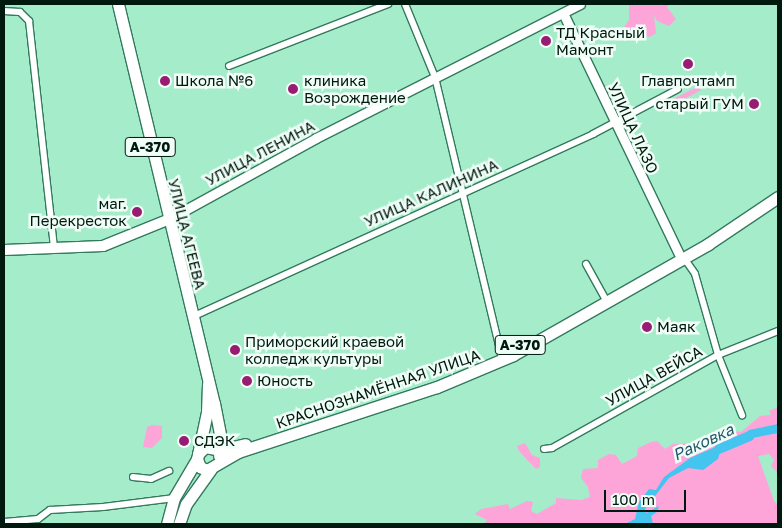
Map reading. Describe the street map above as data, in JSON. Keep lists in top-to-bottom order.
{
  "streets": {
    "highway": ["А-370", "УЛИЦА АГЕЕВА", "КРАСНОЗНАМЁННАЯ УЛИЦА"],
    "main road": ["УЛИЦА ЛАЗО", "УЛИЦА ЛЕНИНА"],
    "street": ["УЛИЦА КАЛИНИНА", "УЛИЦА ВЕЙСА"]
  },
  "crossings": [
    ["УЛИЦА ЛАЗО", "УЛИЦА ЛЕНИНА"],
    ["УЛИЦА ЛАЗО", "УЛИЦА КАЛИНИНА"],
    ["УЛИЦА ЛАЗО", "УЛИЦА ВЕЙСА"],
    ["УЛИЦА ЛАЗО", "КРАСНОЗНАМЁННАЯ УЛИЦА"],
    ["А-370", "УЛИЦА АГЕЕВА"],
    ["А-370", "КРАСНОЗНАМЁННАЯ УЛИЦА"],
    ["УЛИЦА ЛЕНИНА", "УЛИЦА АГЕЕВА"],
    ["УЛИЦА КАЛИНИНА", "УЛИЦА АГЕЕВА"],
    ["УЛИЦА АГЕЕВА", "КРАСНОЗНАМЁННАЯ УЛИЦА"]
  ],
  "water": ["Раковка"],
  "places": [
    "ТД Красный Мамонт",
    "Главпочтамп",
    "Школа №6",
    "клиника Возрождение",
    "старый ГУМ",
    "маг. Перекресток",
    "Маяк",
    "Приморский краевой колледж культуры",
    "Юность",
    "СДЭК"
  ],
  "scale_bar": "100 m"
}
